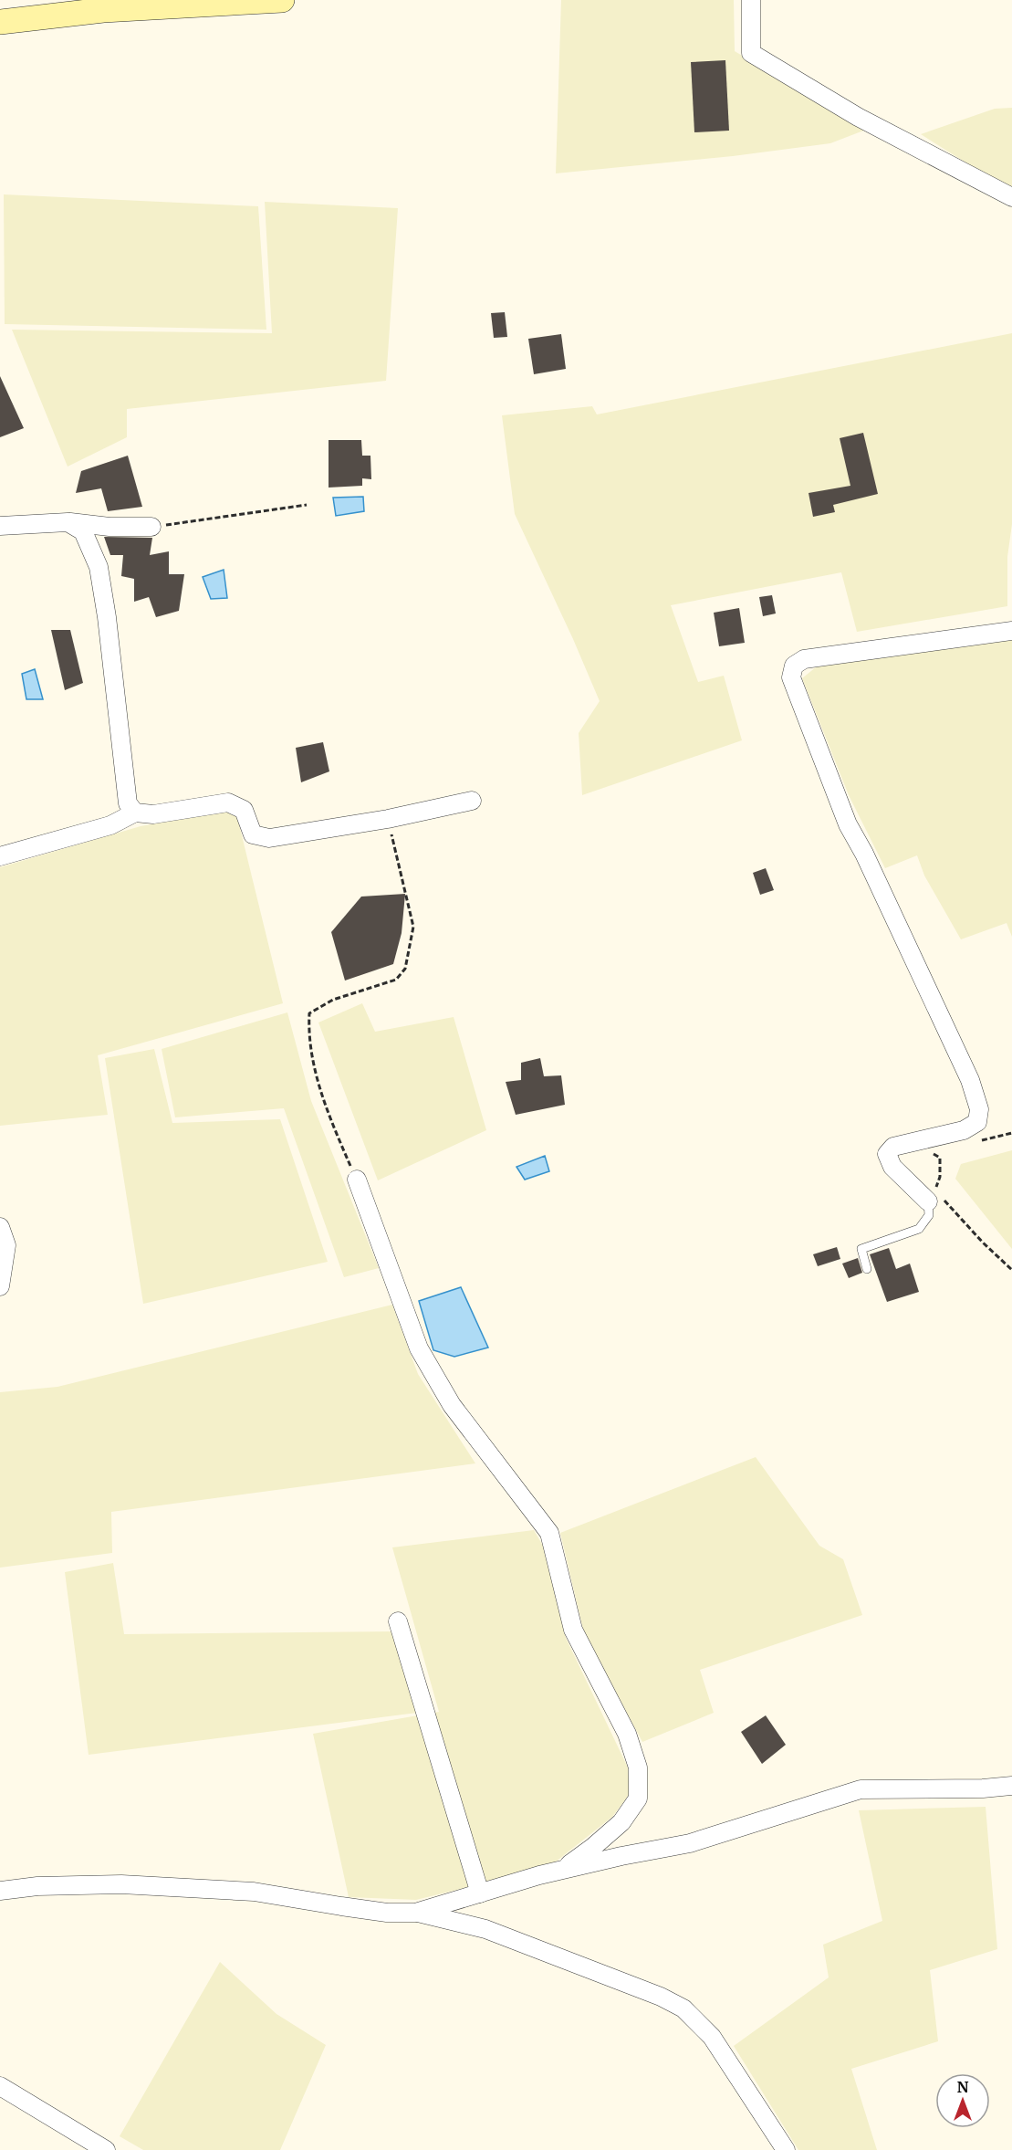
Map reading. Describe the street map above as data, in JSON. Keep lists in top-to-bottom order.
{
  "north": "top"
}
